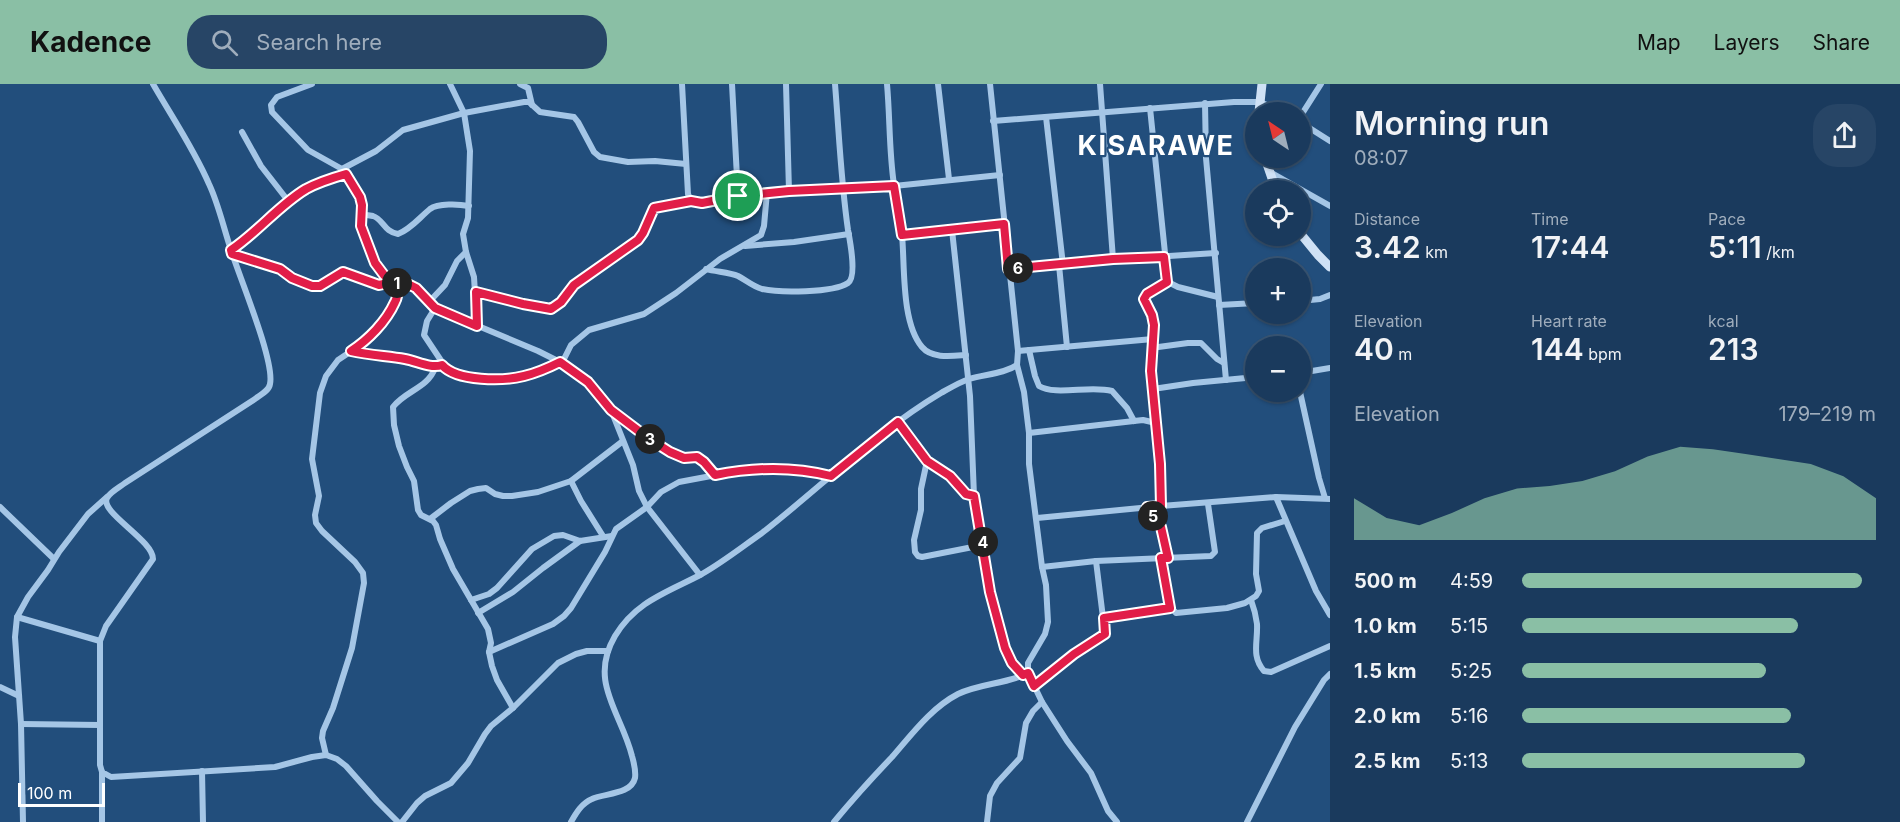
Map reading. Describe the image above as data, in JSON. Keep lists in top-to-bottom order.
{
  "districts": ["KISARAWE"],
  "scale_bar": "100 m",
  "north": "top left",
  "page": {
    "header": "Kadence",
    "search": "Search here",
    "nav": ["Map", "Layers", "Share"],
    "heading": ["Morning run", "08:07"],
    "map_buttons": ["+", "−"],
    "stats": [
      ["Distance", "3.42 km"],
      ["Time", "17:44"],
      ["Pace", "5:11 /km"],
      ["Elevation", "40 m"],
      ["Heart rate", "144 bpm"],
      ["kcal", "213"]
    ],
    "pins": [
      "6",
      "1",
      "3",
      "5",
      "4"
    ],
    "chart": ["Elevation", "179–219 m"],
    "list": [
      {
        "name": "500 m",
        "note": "4:59"
      },
      {
        "name": "1.0 km",
        "note": "5:15"
      },
      {
        "name": "1.5 km",
        "note": "5:25"
      },
      {
        "name": "2.0 km",
        "note": "5:16"
      },
      {
        "name": "2.5 km",
        "note": "5:13"
      }
    ],
    "scale": "100 m"
  }
}
